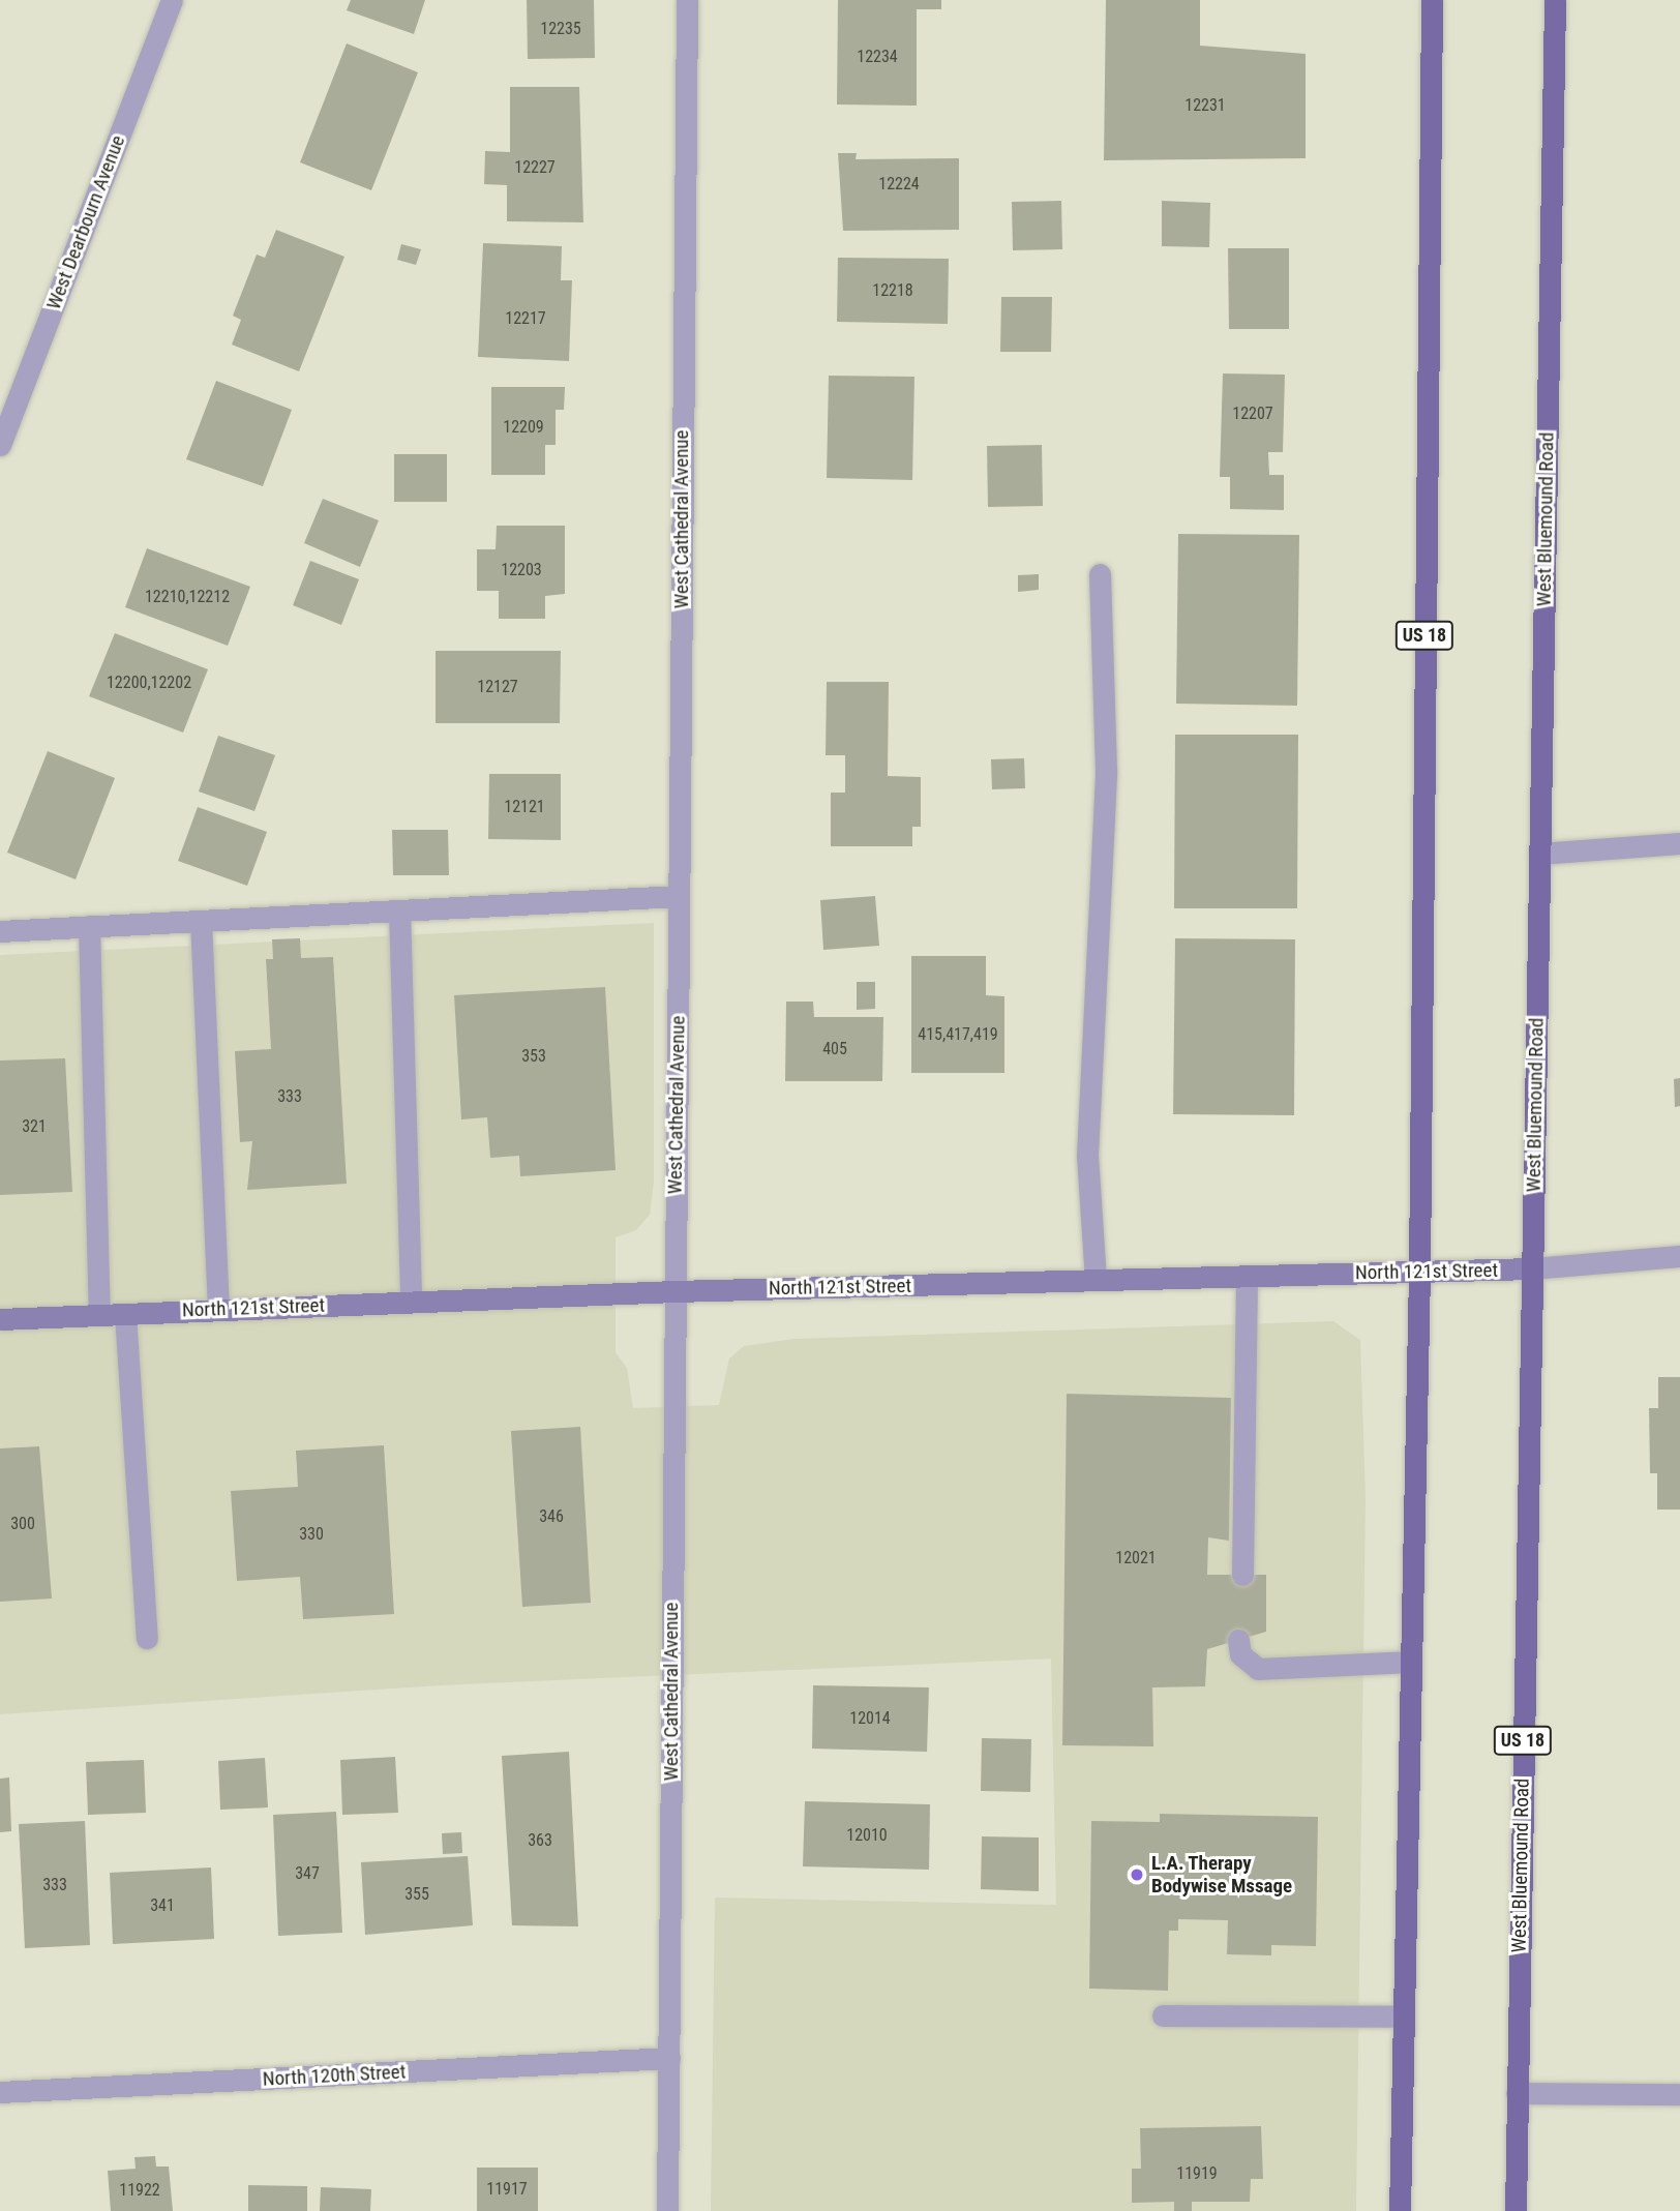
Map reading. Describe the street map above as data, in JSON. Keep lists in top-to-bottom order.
{
  "streets": {
    "main road": ["West Bluemound Road", "US 18"],
    "street": [
      "West Dearbourn Avenue",
      "West Cathedral Avenue",
      "North 121st Street",
      "North 120th Street"
    ]
  },
  "crossings": [
    ["West Cathedral Avenue", "North 121st Street"],
    ["West Cathedral Avenue", "North 120th Street"],
    ["West Bluemound Road", "North 121st Street"],
    ["US 18", "North 121st Street"]
  ],
  "places": ["L.A. Therapy Bodywise Mssage"],
  "house_numbers": [
    "12235",
    "12234",
    "12231",
    "12227",
    "12224",
    "12218",
    "12217",
    "12207",
    "12209",
    "12203",
    "12210,12212",
    "12200,12202",
    "12127",
    "12121",
    "415,417,419",
    "405",
    "353",
    "333",
    "321",
    "346",
    "300",
    "330",
    "12021",
    "12014",
    "12010",
    "363",
    "347",
    "333",
    "355",
    "341",
    "11919",
    "11917",
    "11922"
  ]
}
